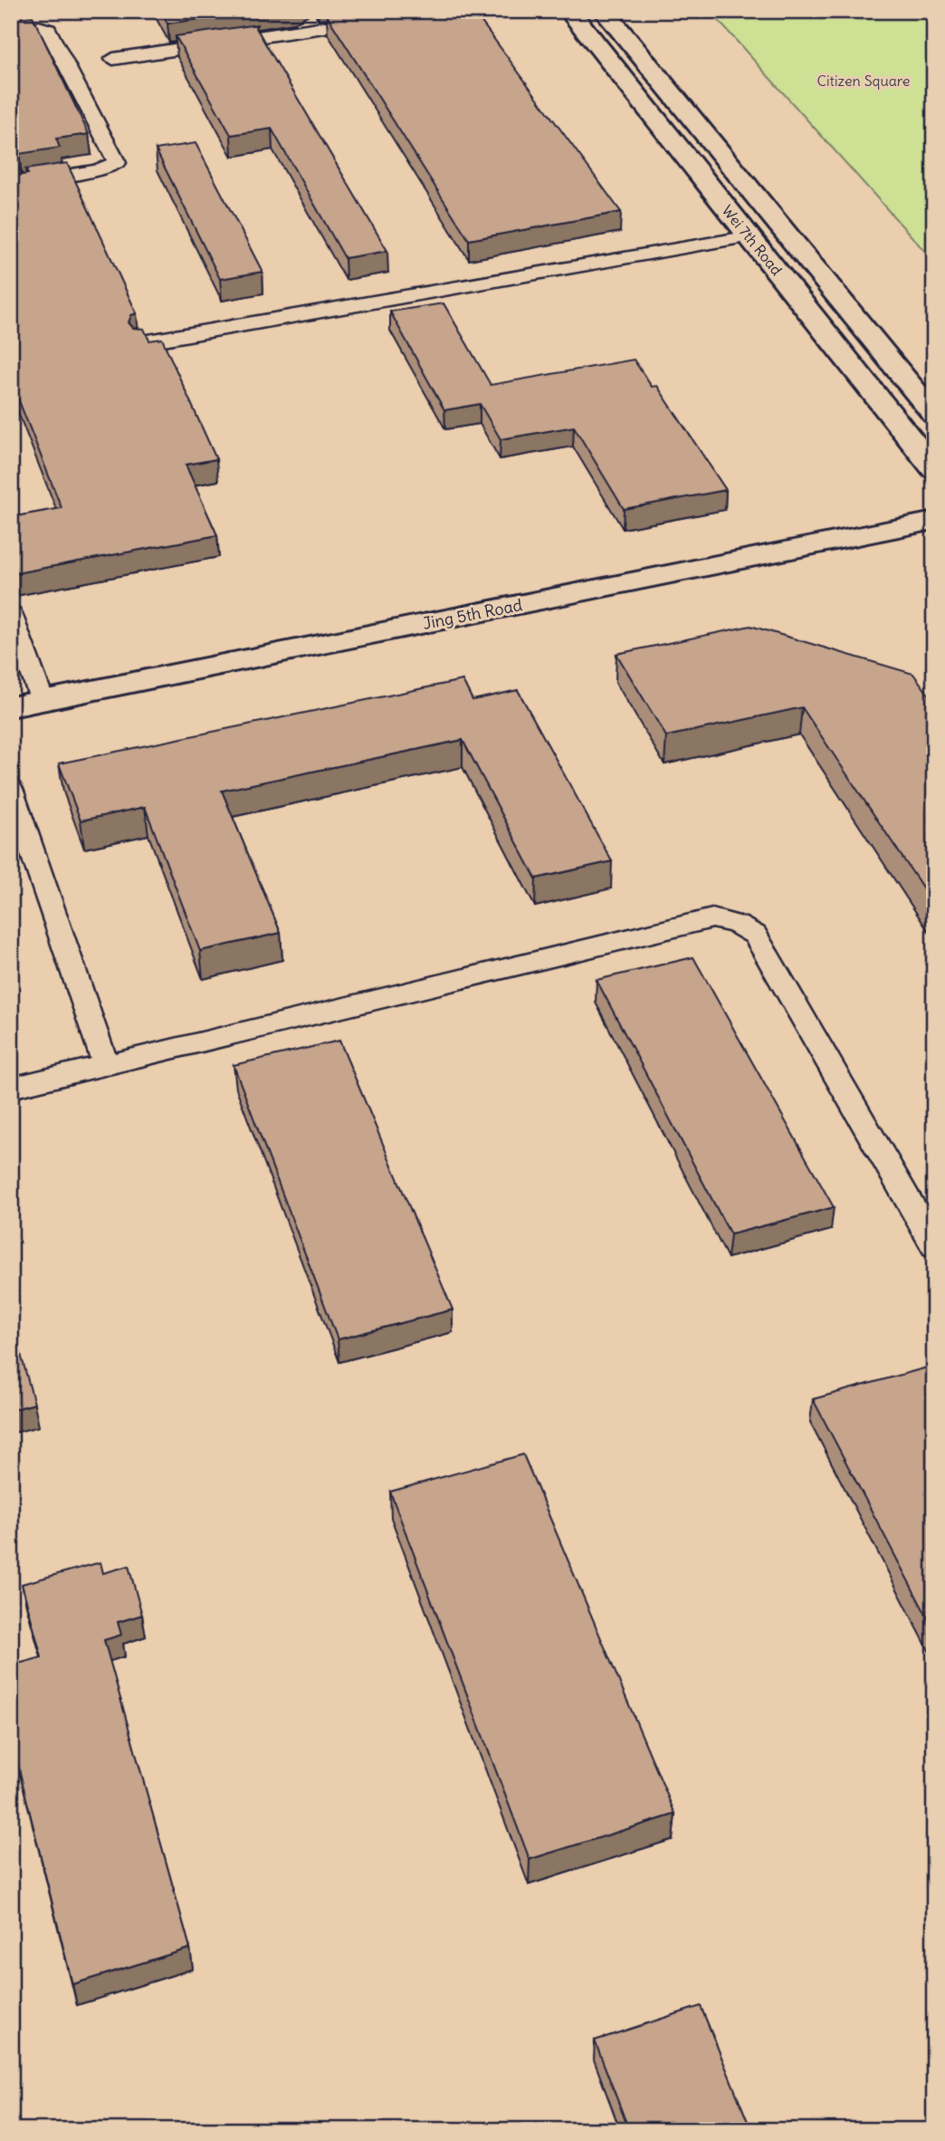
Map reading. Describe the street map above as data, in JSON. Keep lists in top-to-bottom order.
{
  "streets": {
    "main road": ["Wei 7th Road", "Jing 5th Road"]
  },
  "parks": ["Citizen Square"]
}
